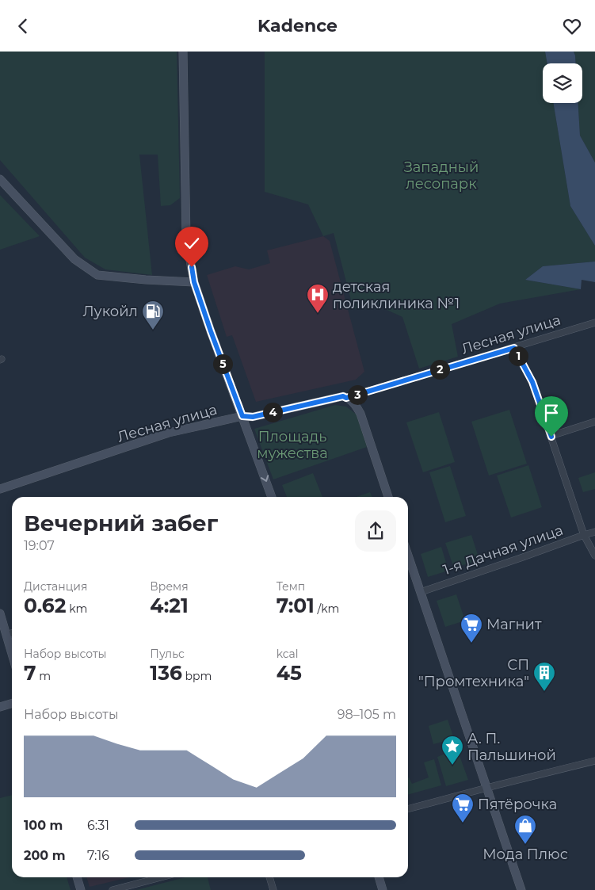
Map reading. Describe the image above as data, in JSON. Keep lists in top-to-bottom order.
{
  "streets": {
    "main road": ["Лесная улица"],
    "street": ["1-я Дачная улица"]
  },
  "parks": ["Западный лесопарк", "Площадь мужества"],
  "places": {
    "hospital": ["детская поликлиника №1"],
    "fuel station": ["Лукойл"],
    "supermarket": ["Магнит", "Пятёрочка"],
    "building": ["СП \"Промтехника\""],
    "place": ["А. П. Пальшиной"],
    "shop": ["Мода Плюс"]
  },
  "page": {
    "header": "Kadence",
    "pins": [
      "1",
      "5",
      "2",
      "3",
      "4"
    ],
    "heading": ["Вечерний забег", "19:07"],
    "stats": [
      ["Дистанция", "0.62 km"],
      ["Время", "4:21"],
      ["Темп", "7:01 /km"],
      ["Набор высоты", "7 m"],
      ["Пульс", "136 bpm"],
      ["kcal", "45"]
    ],
    "chart": ["Набор высоты", "98–105 m"],
    "list": [
      {
        "name": "100 m",
        "note": "6:31"
      },
      {
        "name": "200 m",
        "note": "7:16"
      }
    ]
  }
}
